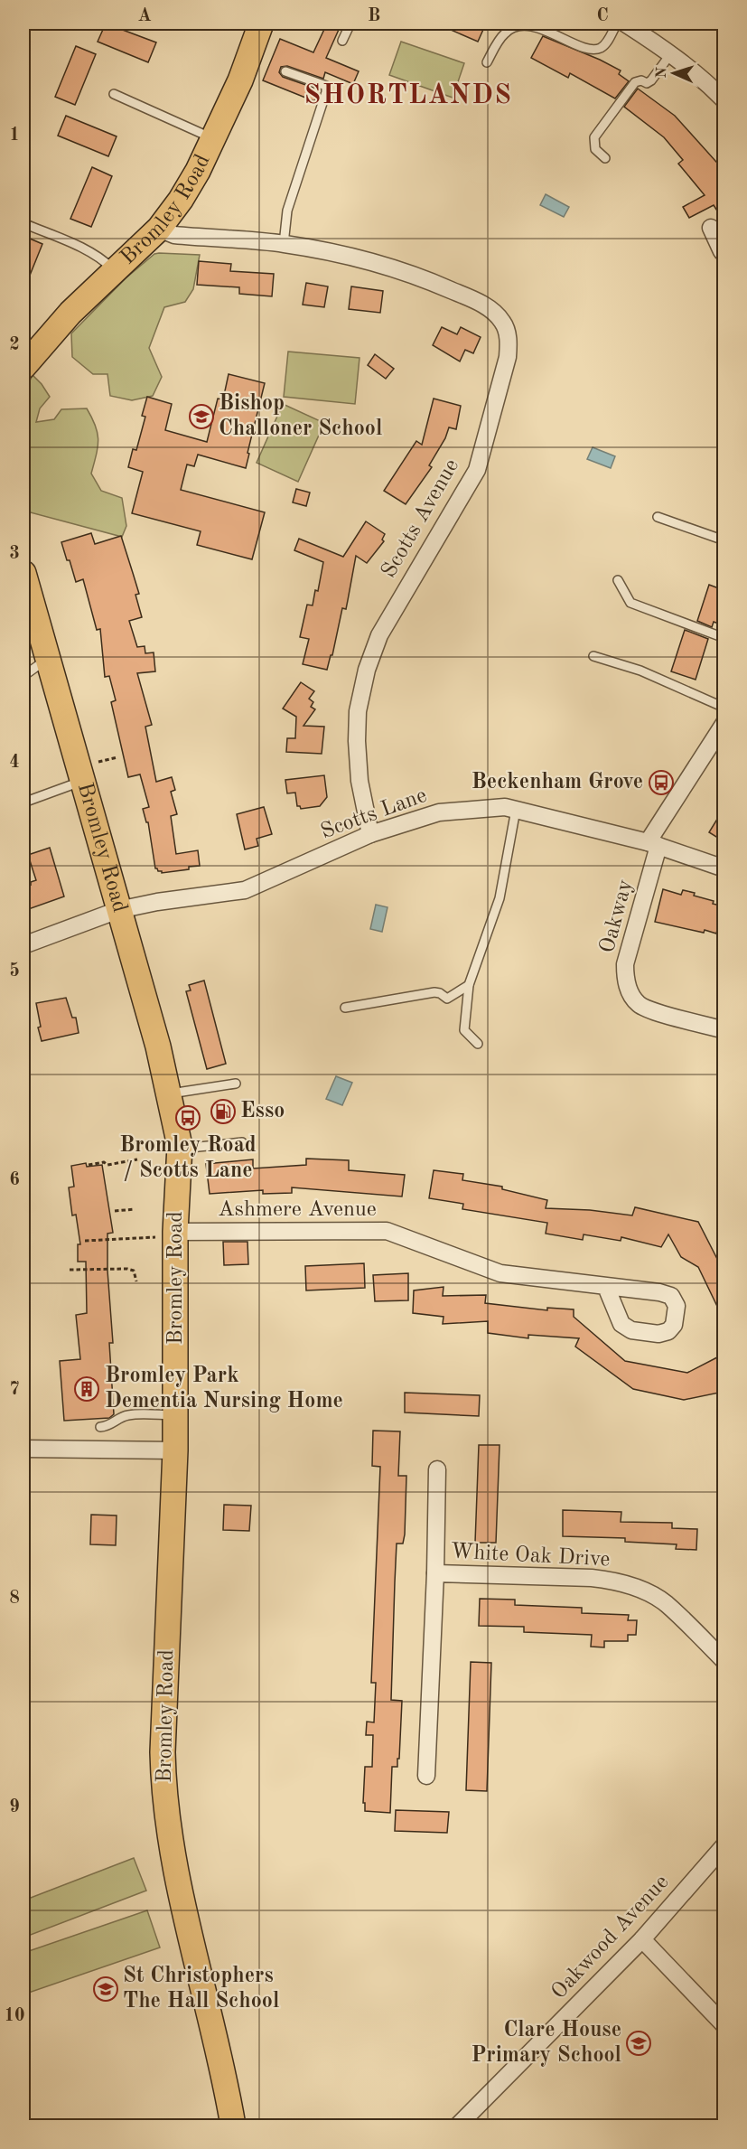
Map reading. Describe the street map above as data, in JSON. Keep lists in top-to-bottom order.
{
  "streets": {
    "main road": ["Bromley Road"],
    "street": [
      "Scotts Avenue",
      "Scotts Lane",
      "Oakway",
      "Ashmere Avenue",
      "White Oak Drive",
      "Oakwood Avenue"
    ]
  },
  "crossings": [
    ["Bromley Road", "Scotts Avenue"],
    ["Bromley Road", "Scotts Lane"],
    ["Bromley Road", "Ashmere Avenue"],
    ["Scotts Avenue", "Scotts Lane"],
    ["Scotts Lane", "Oakway"]
  ],
  "districts": ["SHORTLANDS"],
  "places": {
    "school or university": ["Bishop Challoner School", "St Christophers The Hall School", "Clare House Primary School"],
    "bus stop": ["Beckenham Grove", "Bromley Road / Scotts Lane"],
    "fuel station": ["Esso"],
    "building": ["Bromley Park Dementia Nursing Home"]
  },
  "north": "left",
  "grid": {
    "columns": ["A", "B", "C"],
    "rows": [
      "1",
      "2",
      "3",
      "4",
      "5",
      "6",
      "7",
      "8",
      "9",
      "10"
    ]
  }
}
